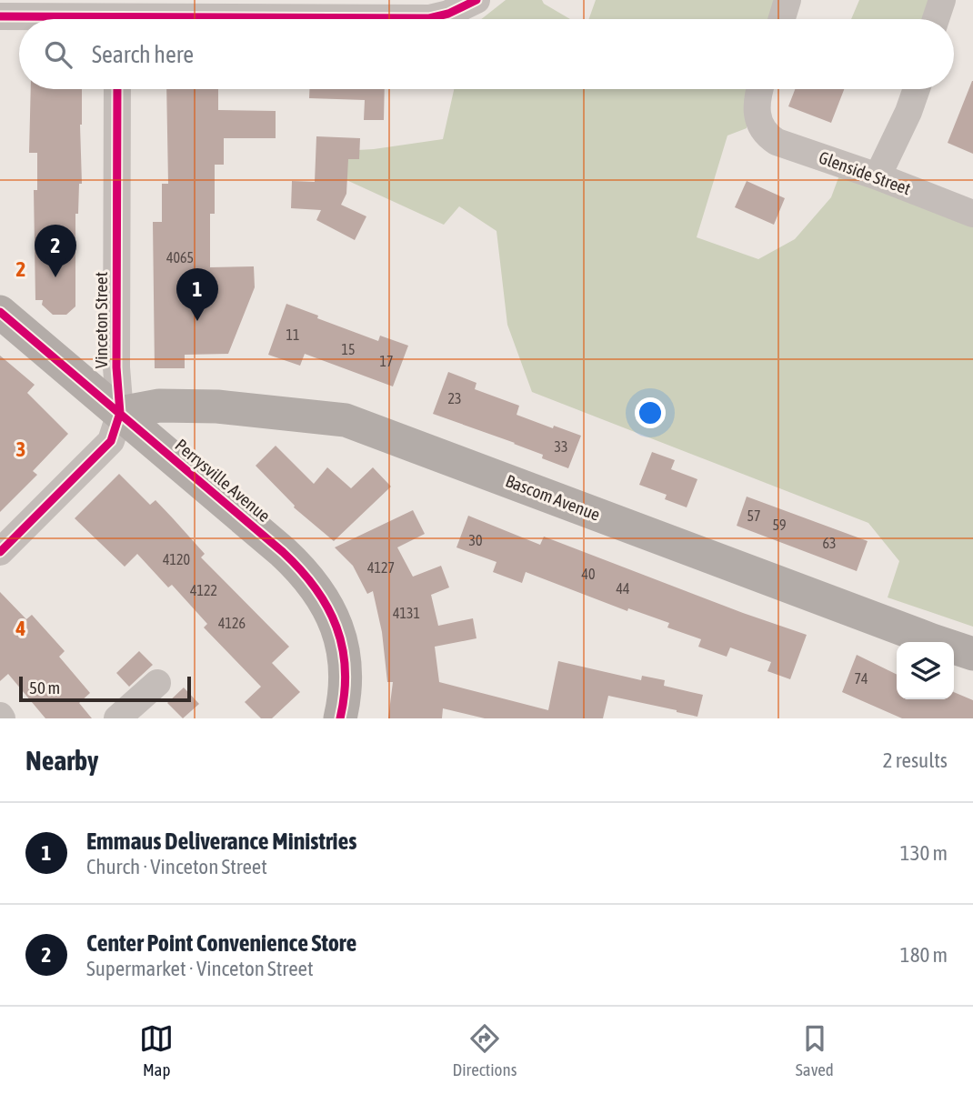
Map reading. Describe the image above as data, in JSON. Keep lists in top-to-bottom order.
{
  "streets": {
    "main road": ["Perrysville Avenue", "Bascom Avenue"],
    "street": ["Glenside Street", "Vinceton Street"]
  },
  "crossings": [
    ["Vinceton Street", "Perrysville Avenue"],
    ["Vinceton Street", "Bascom Avenue"],
    ["Perrysville Avenue", "Bascom Avenue"]
  ],
  "house_numbers": [
    "4065",
    "11",
    "15",
    "17",
    "23",
    "33",
    "57",
    "59",
    "30",
    "63",
    "4120",
    "4127",
    "40",
    "44",
    "4122",
    "4131",
    "4126",
    "74"
  ],
  "scale_bar": "50 m",
  "page": {
    "search": "Search here",
    "pins": ["2", "1"],
    "scale": "50 m",
    "heading": ["Nearby", "2 results"],
    "list": [
      {
        "mark": "1",
        "name": "Emmaus Deliverance Ministries",
        "note": "Church · Vinceton Street",
        "value": "130 m"
      },
      {
        "mark": "2",
        "name": "Center Point Convenience Store",
        "note": "Supermarket · Vinceton Street",
        "value": "180 m"
      }
    ],
    "nav": ["Map", "Directions", "Saved"]
  },
  "grid": {
    "rows": ["2", "3", "4"]
  }
}
